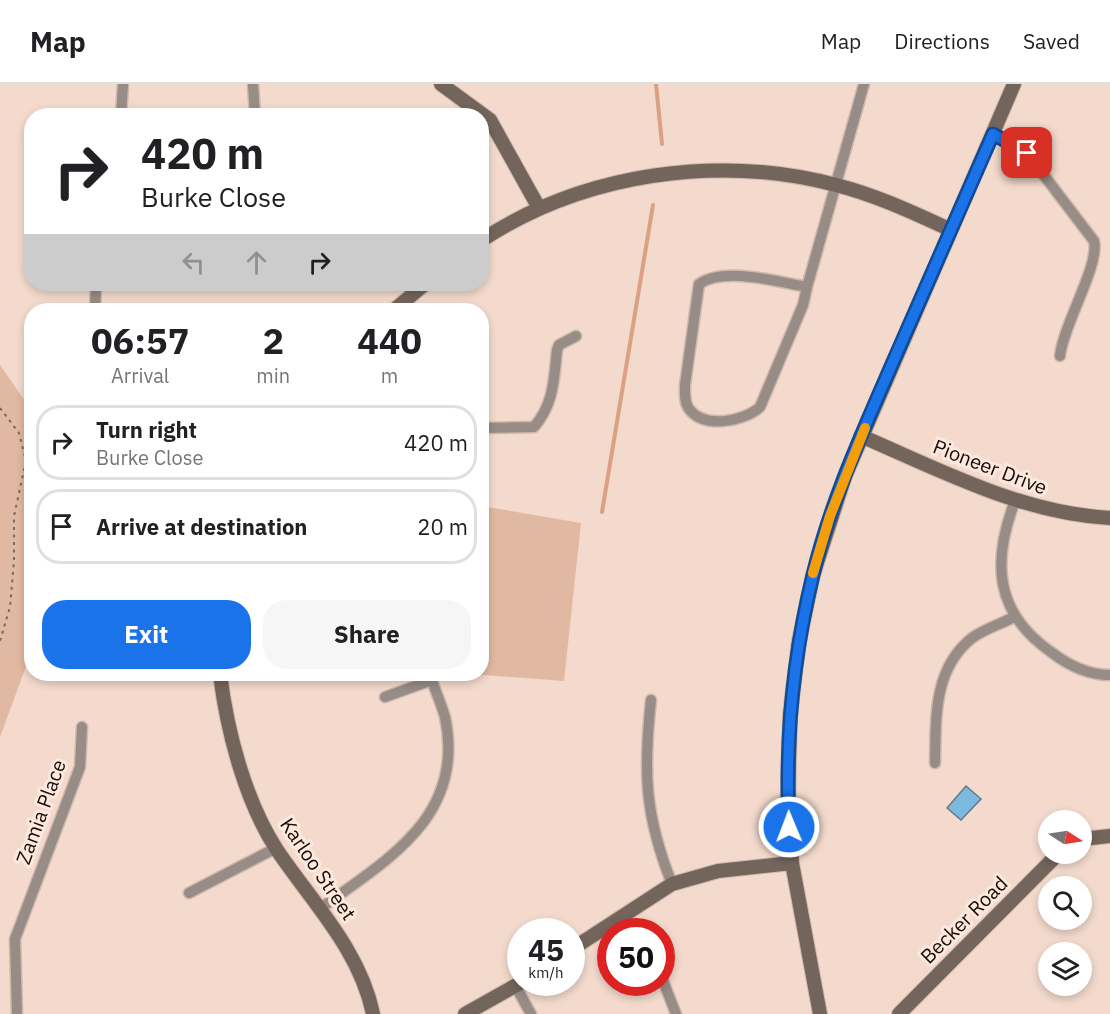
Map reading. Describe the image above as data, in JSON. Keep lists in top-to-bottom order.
{
  "streets": {
    "street": [
      "Pioneer Drive",
      "Zamia Place",
      "Karloo Street",
      "Becker Road"
    ]
  },
  "north": "right",
  "page": {
    "header": "Map",
    "nav": ["Map", "Directions", "Saved"],
    "turn": ["420 m", "Burke Close"],
    "eta": [
      "06:57",
      "Arrival",
      "2",
      "min",
      "440",
      "m"
    ],
    "list": [
      {
        "name": "Turn right",
        "note": "Burke Close",
        "value": "420 m"
      },
      {
        "name": "Arrive at destination",
        "value": "20 m"
      }
    ],
    "buttons": ["Exit", "Share"],
    "speed": "45 km/h",
    "limit": "50"
  }
}
